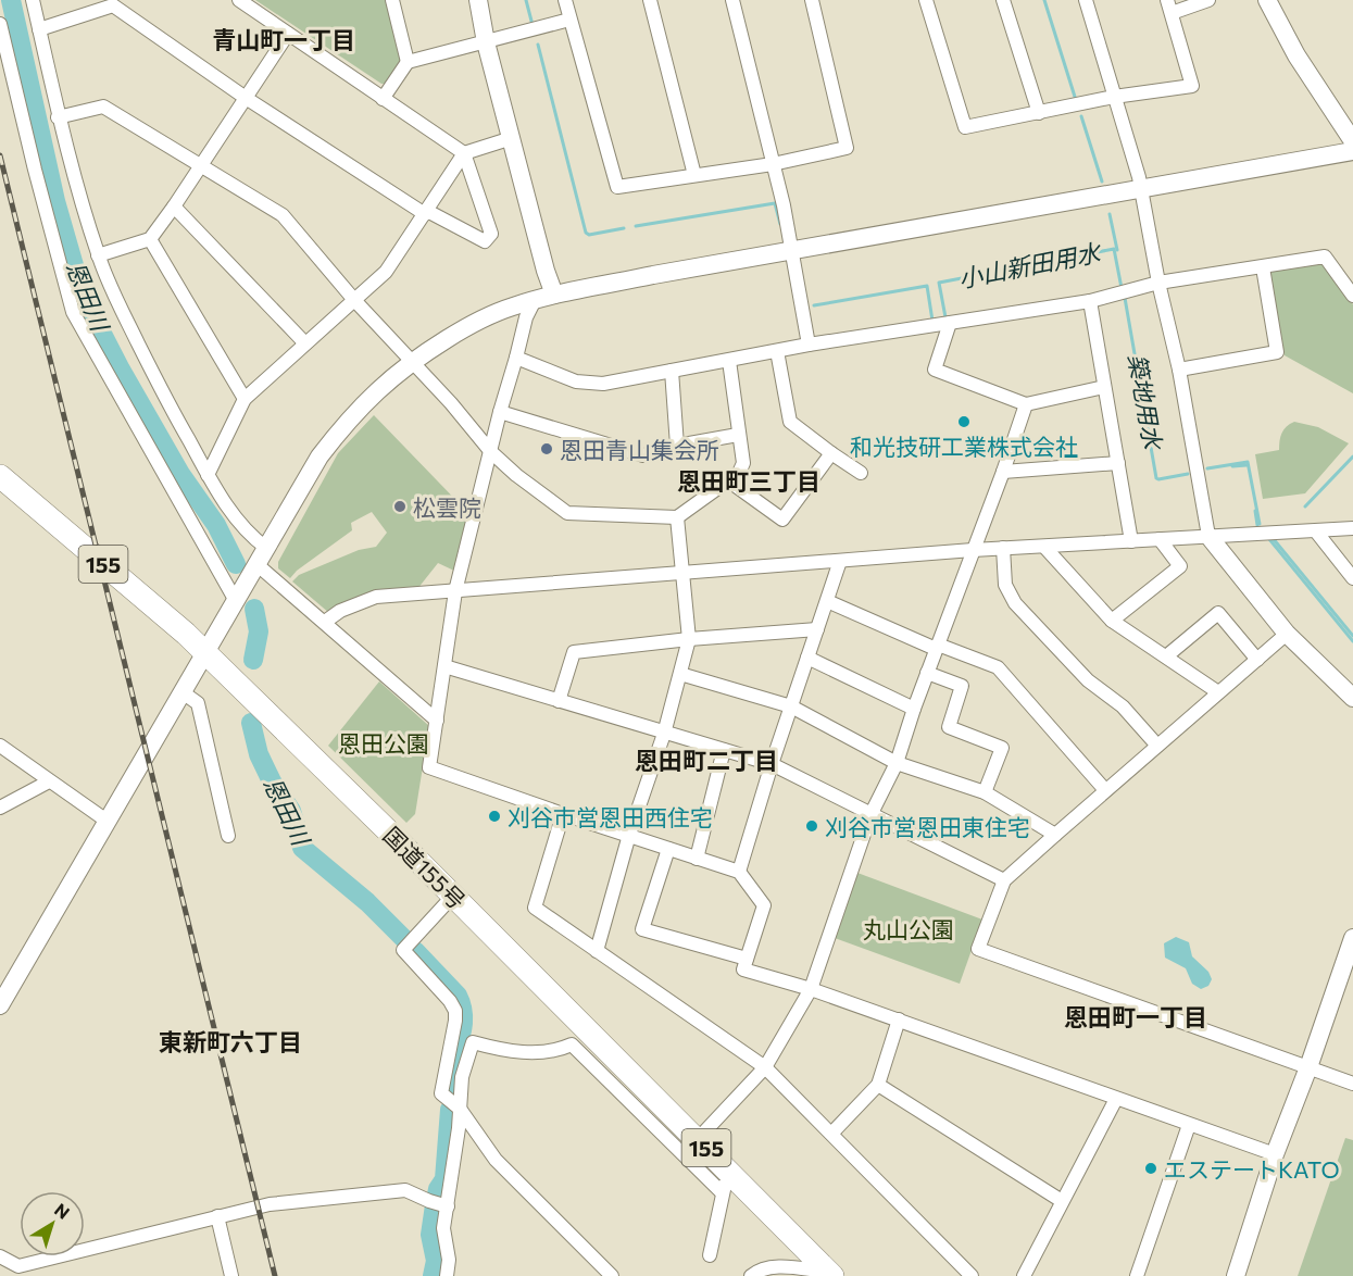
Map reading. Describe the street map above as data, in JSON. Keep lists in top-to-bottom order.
{
  "streets": {
    "highway": ["155", "国道155号"]
  },
  "districts": [
    "青山町一丁目",
    "恩田町三丁目",
    "恩田町二丁目",
    "恩田町一丁目",
    "東新町六丁目"
  ],
  "water": ["小山新田用水", "恩田川", "築地用水"],
  "parks": ["恩田公園", "丸山公園"],
  "places": [
    "和光技研工業株式会社",
    "恩田青山集会所",
    "松雲院",
    "刈谷市営恩田西住宅",
    "刈谷市営恩田東住宅",
    "エステートKATO"
  ],
  "north": "top right"
}
